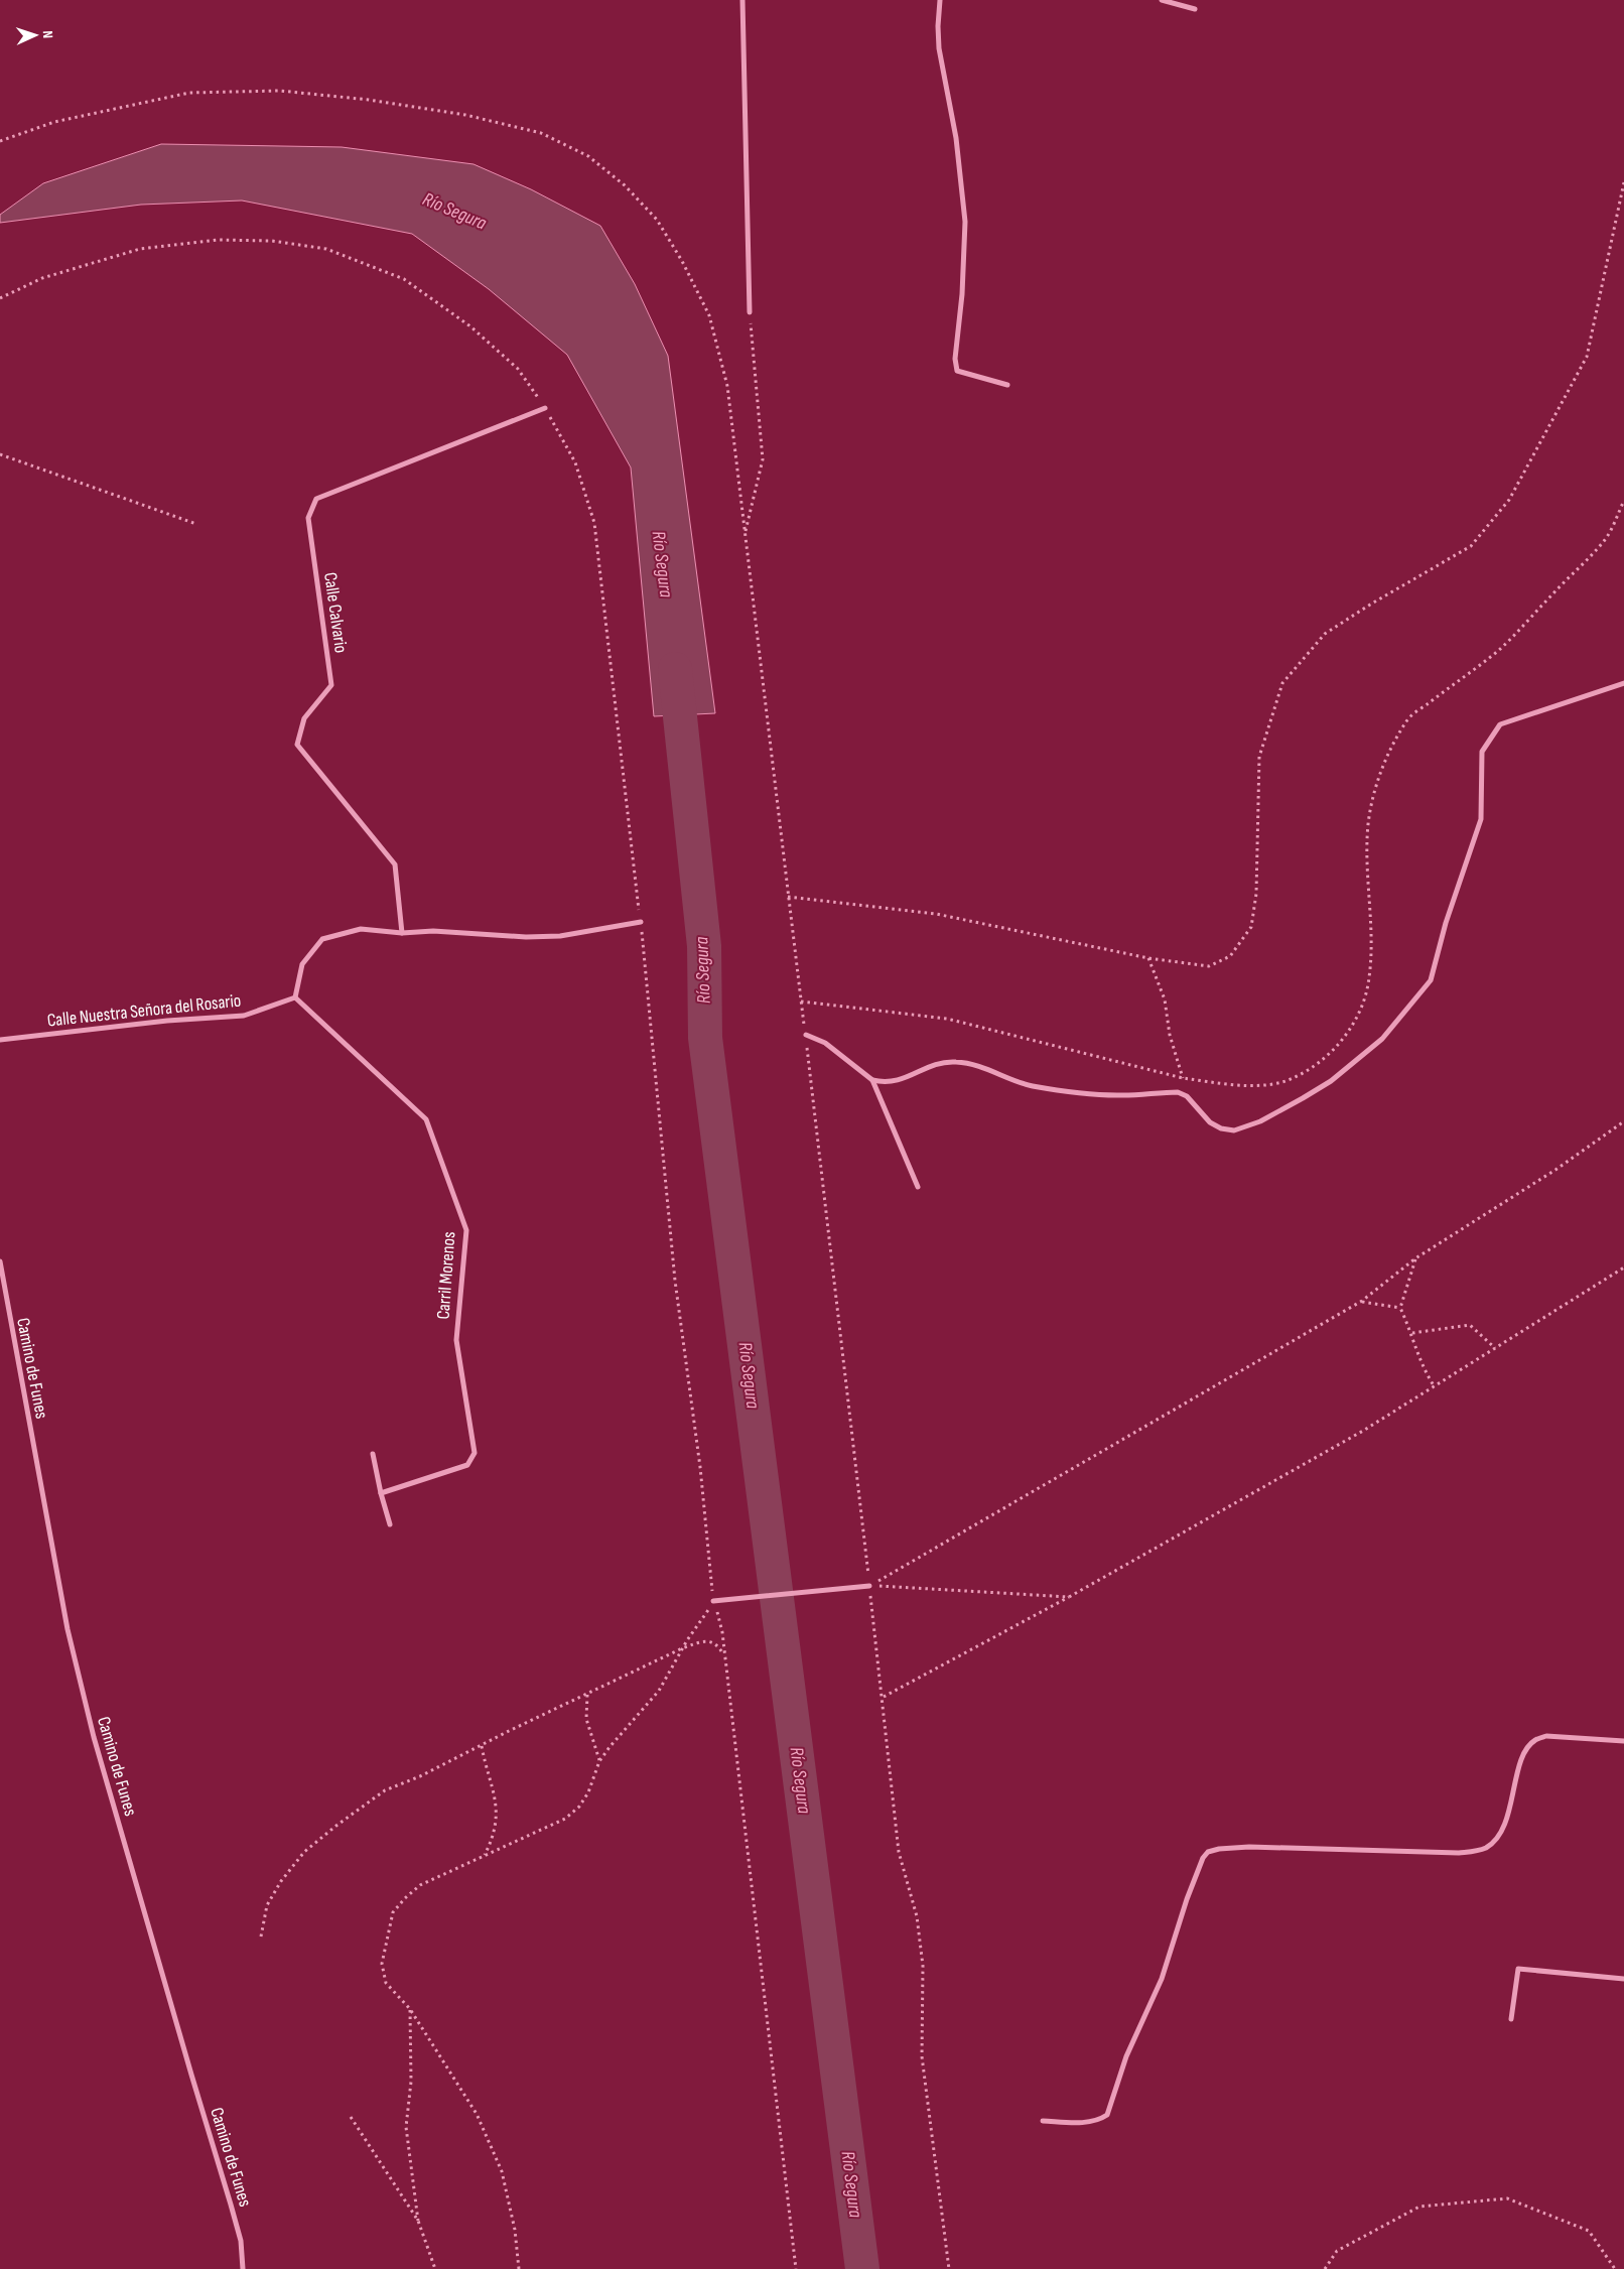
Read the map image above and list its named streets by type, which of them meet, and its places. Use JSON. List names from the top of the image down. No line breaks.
{"streets":{"street":["Calle Calvario","Calle Nuestra Señora del Rosario","Carril Morenos","Camino de Funes"]},"crossings":[["Calle Nuestra Señora del Rosario","Carril Morenos"]],"water":["Río Segura"],"north":"right"}
